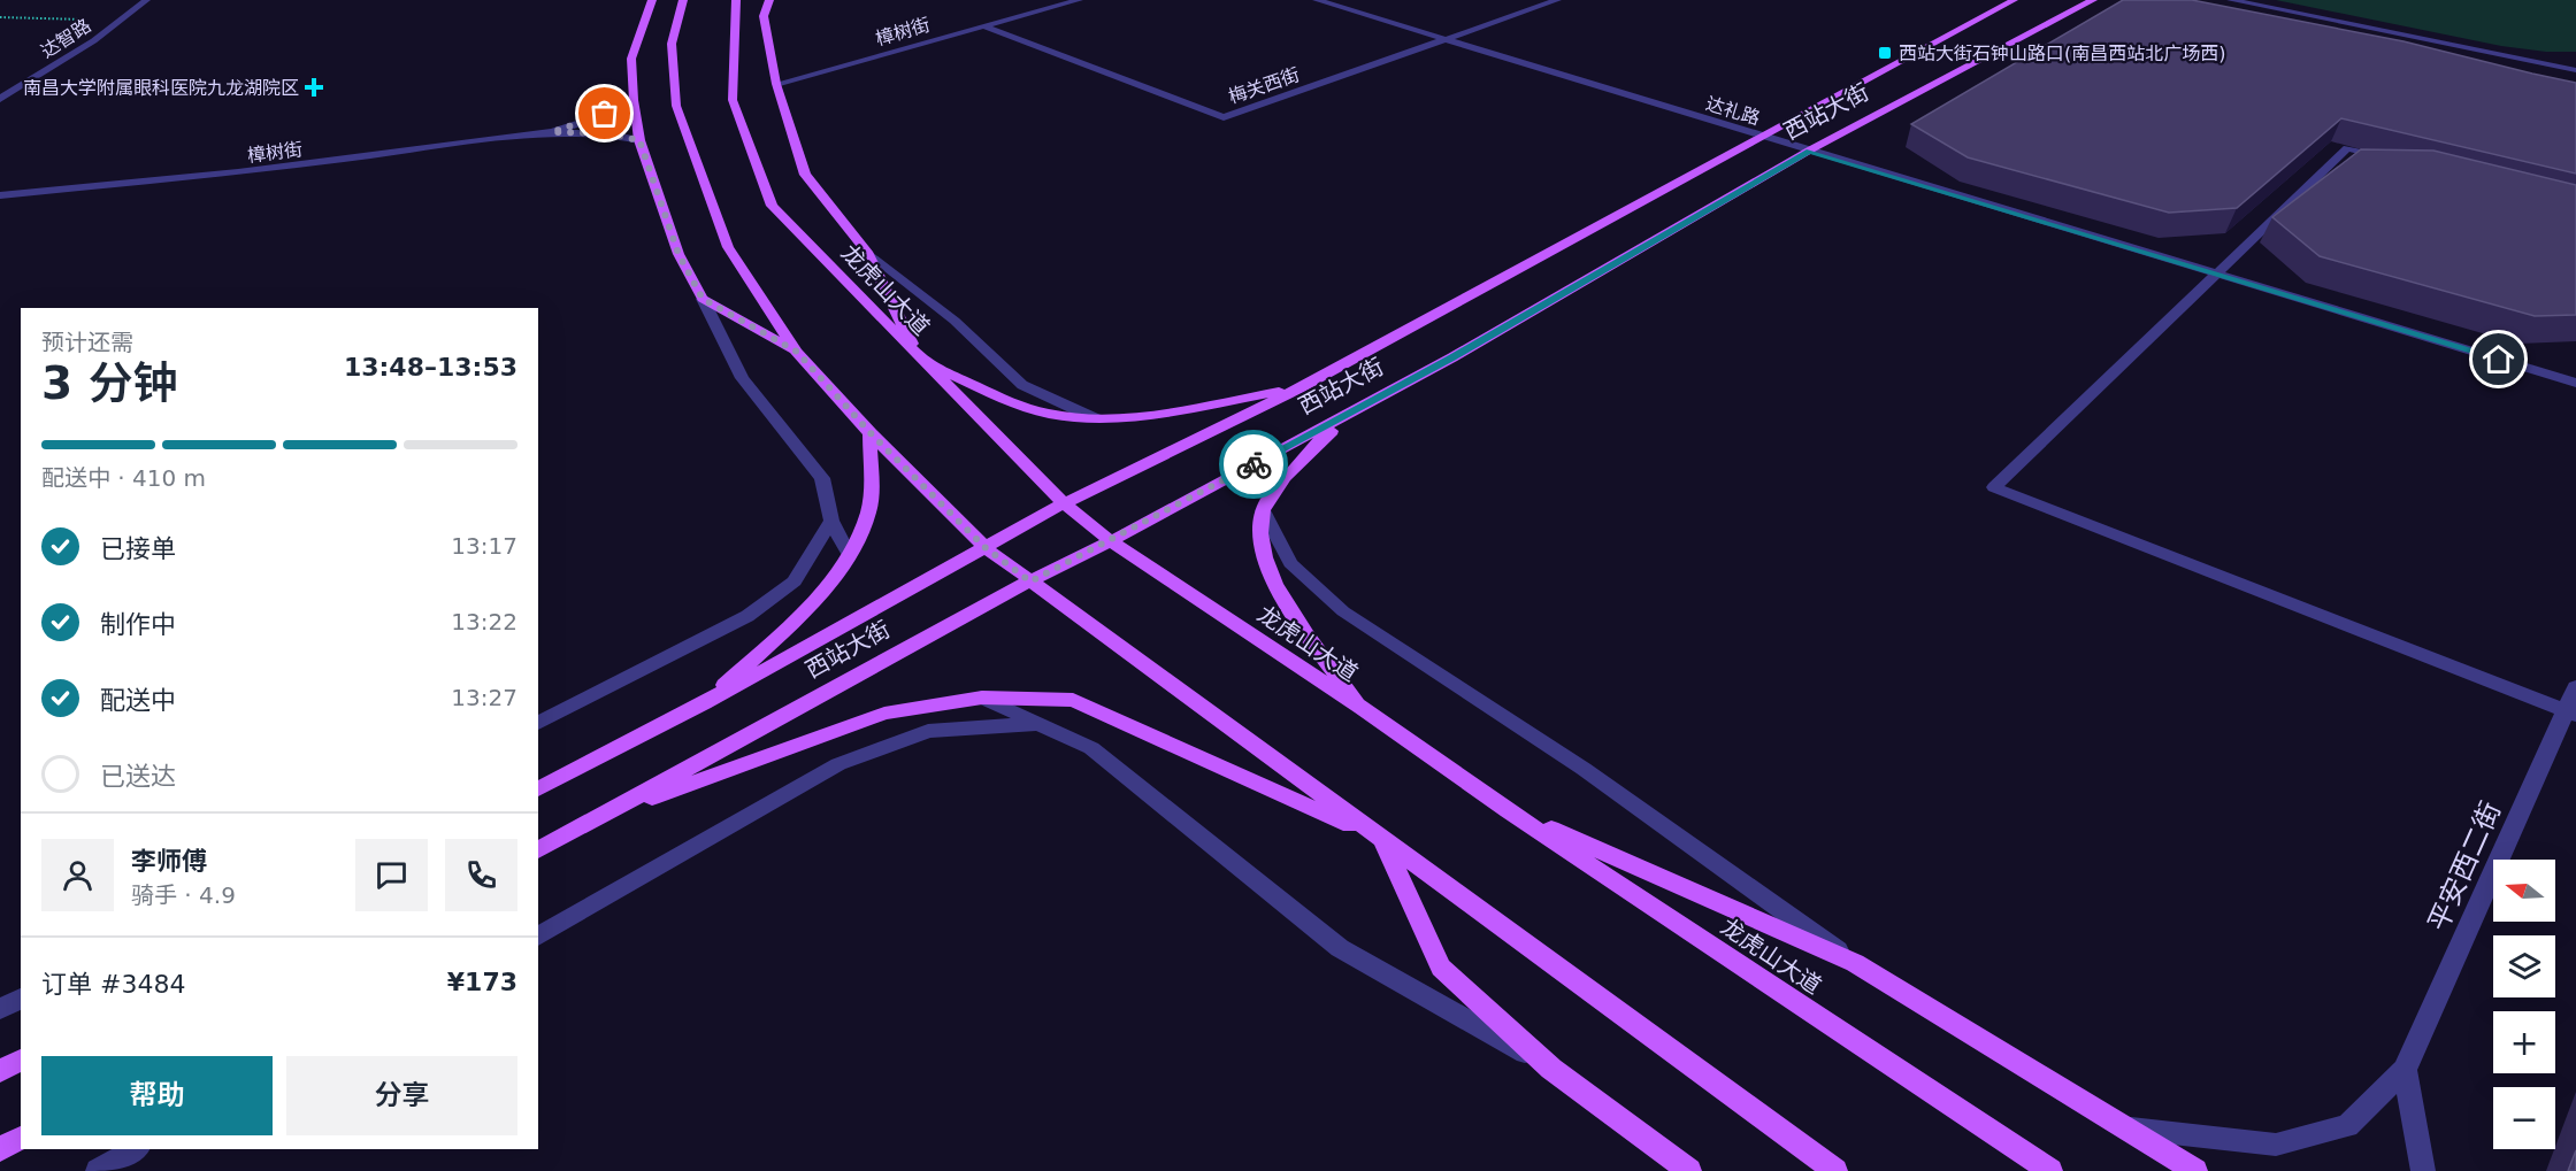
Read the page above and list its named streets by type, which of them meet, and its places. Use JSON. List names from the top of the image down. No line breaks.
{"streets":{"main road":["西站大街","龙虎山大道"],"street":["樟树街","达智路","梅关西街","达礼路","平安西二街"]},"crossings":[["樟树街","梅关西街"],["梅关西街","达礼路"],["达礼路","西站大街"],["西站大街","龙虎山大道"]],"places":{"transit":["西站大街石钟山路口(南昌西站北广场西)"],"health":["南昌大学附属眼科医院九龙湖院区"]},"north":"left","page":{"heading":["3 分钟","预计还需","13:48–13:53"],"panel":["李师傅","骑手 · 4.9","订单 #3484","¥173"],"bar":"配送中 · 410 m","list":[["已接单","13:17"],["制作中","13:22"],["配送中","13:27"],"已送达"],"map_buttons":["+","−"],"buttons":["帮助","分享"]}}
